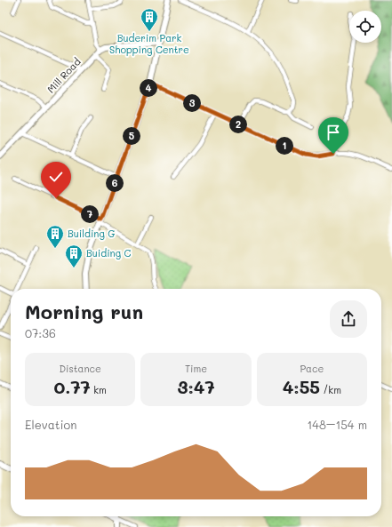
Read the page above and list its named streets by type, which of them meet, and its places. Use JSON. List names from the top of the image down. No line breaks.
{"streets":{"main road":["Mill Road"]},"places":{"building":["Buderim Park Shopping Centre","Building G","Buiding C"]},"page":{"pins":["4","3","2","5","1","6","7"],"heading":["Morning run","07:36"],"stats":[["Distance","0.77 km"],["Time","3:47"],["Pace","4:55 /km"]],"chart":["Elevation","148–154 m"]}}
